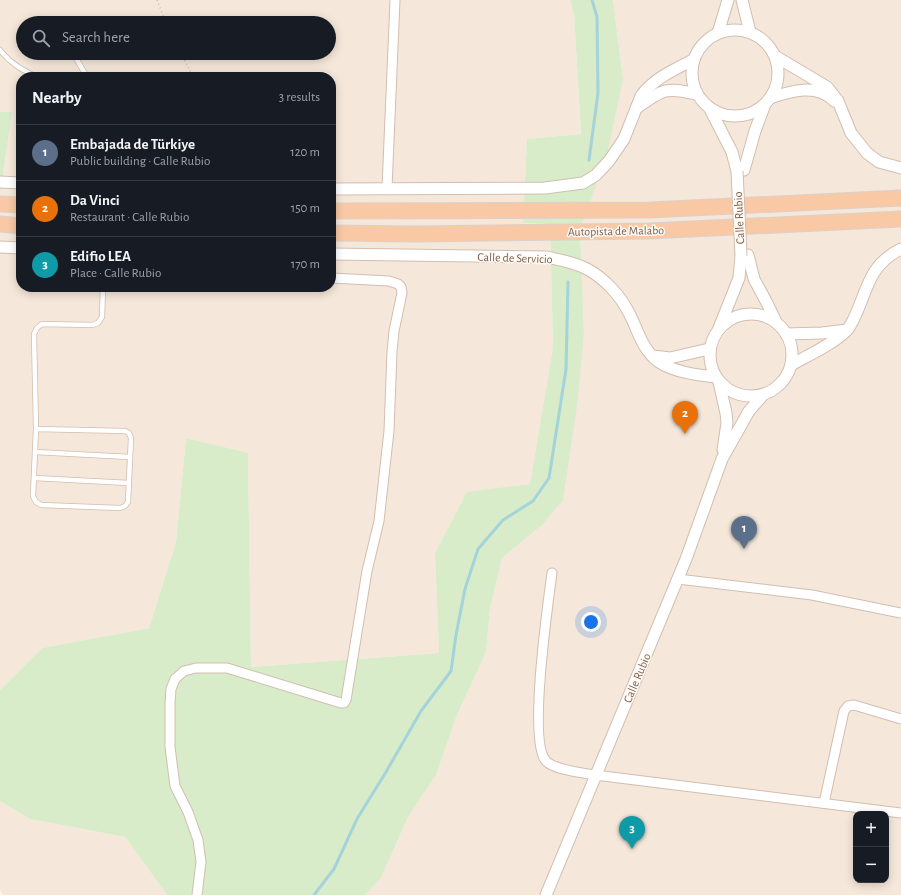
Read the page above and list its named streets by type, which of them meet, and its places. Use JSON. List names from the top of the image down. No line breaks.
{"streets":{"highway":["Autopista de Malabo"],"street":["Calle Rubio","Calle de Servicio"]},"crossings":[["Calle Rubio","Calle de Servicio"]],"page":{"search":"Search here","heading":["Nearby","3 results"],"list":[{"mark":"1","name":"Embajada de Türkiye","note":"Public building · Calle Rubio","value":"120 m"},{"mark":"2","name":"Da Vinci","note":"Restaurant · Calle Rubio","value":"150 m"},{"mark":"3","name":"Edifio LEA","note":"Place · Calle Rubio","value":"170 m"}],"pins":["2","1","3"],"map_buttons":["+","−"]}}
